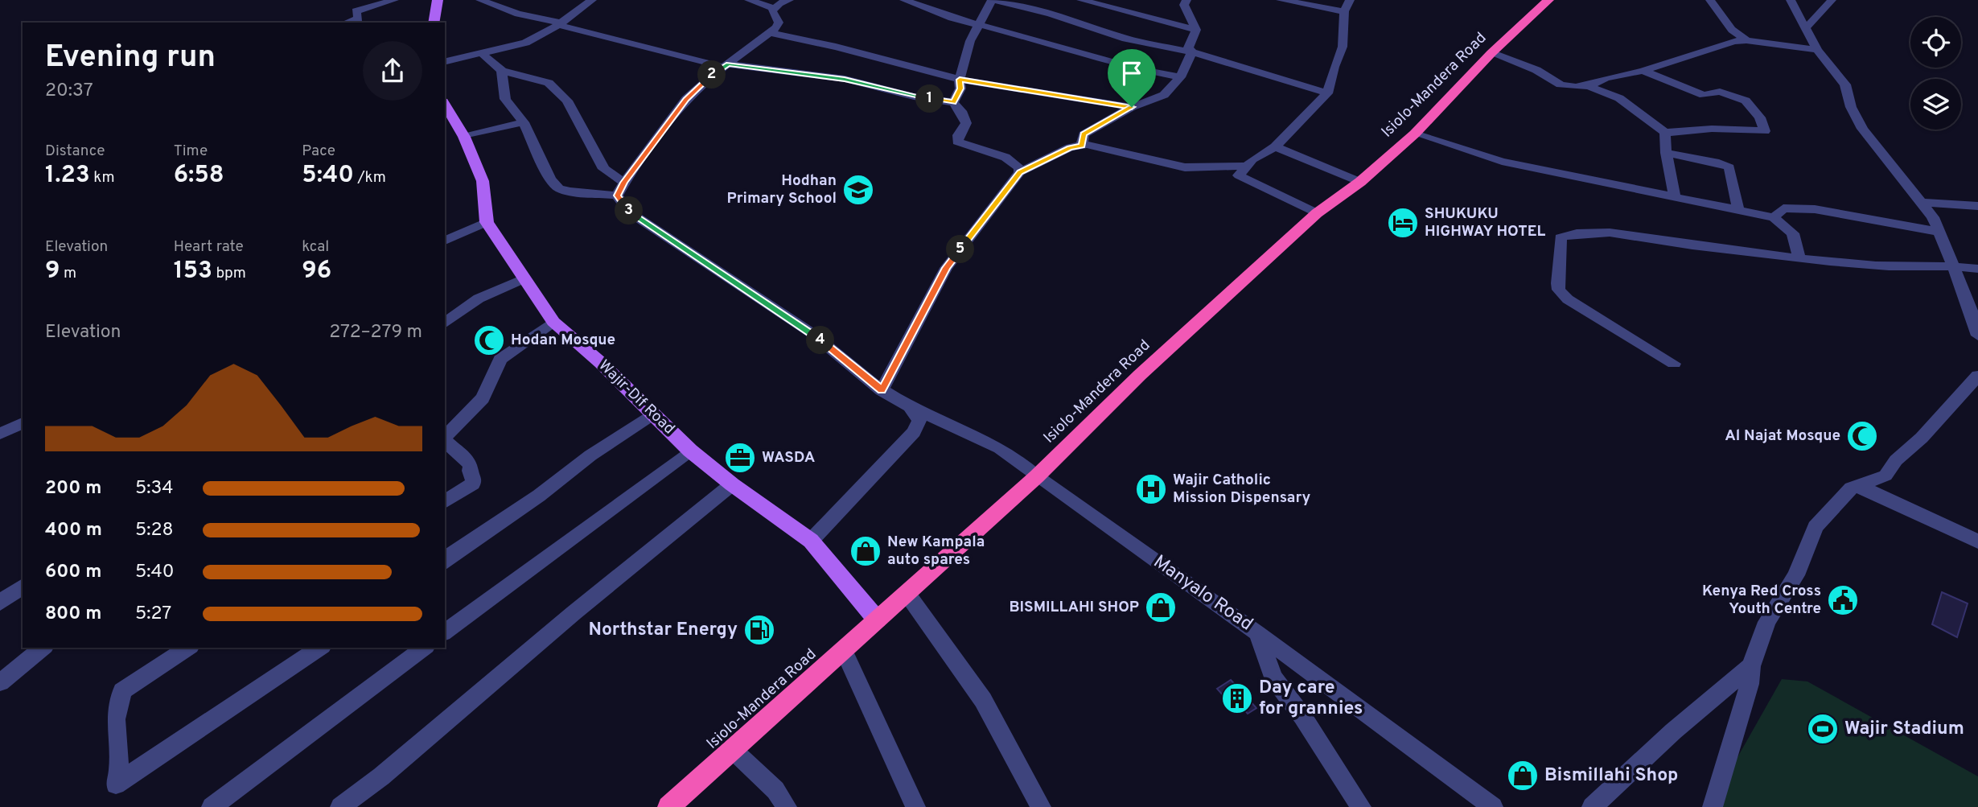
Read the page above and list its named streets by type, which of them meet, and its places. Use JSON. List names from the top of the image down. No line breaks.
{"streets":{"highway":["Isiolo-Mandera Road"],"main road":["Wajir-Dif Road"],"street":["Manyalo Road"]},"crossings":[["Isiolo-Mandera Road","Wajir-Dif Road"],["Isiolo-Mandera Road","Manyalo Road"]],"places":{"school or university":["Hodhan Primary School"],"hotel":["SHUKUKU HIGHWAY HOTEL"],"mosque":["Hodan Mosque","Al Najat Mosque"],"office":["WASDA"],"hospital":["Wajir Catholic Mission Dispensary"],"shop":["New Kampala auto spares","BISMILLAHI SHOP","Bismillahi Shop"],"public building":["Kenya Red Cross Youth Centre"],"fuel station":["Northstar Energy"],"building":["Day care for grannies"],"sports":["Wajir Stadium"]},"page":{"heading":["Evening run","20:37"],"pins":["2","1","3","5","4"],"stats":[["Distance","1.23 km"],["Time","6:58"],["Pace","5:40 /km"],["Elevation","9 m"],["Heart rate","153 bpm"],["kcal","96"]],"chart":["Elevation","272–279 m"],"list":[{"name":"200 m","note":"5:34"},{"name":"400 m","note":"5:28"},{"name":"600 m","note":"5:40"},{"name":"800 m","note":"5:27"}]}}
